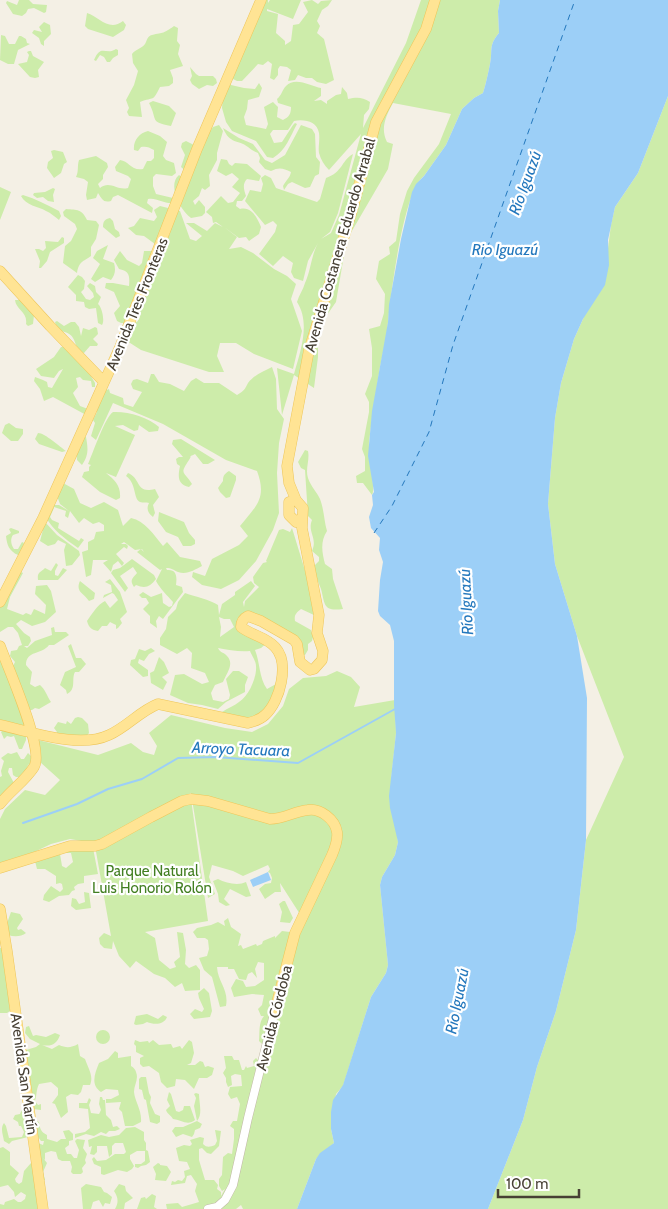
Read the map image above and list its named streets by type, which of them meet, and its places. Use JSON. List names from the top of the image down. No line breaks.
{"streets":{"main road":["Avenida Costanera Eduardo Arrabal","Avenida Tres Fronteras","Avenida Córdoba","Avenida San Martín"]},"water":["Río Iguazú","Rio Iguazú","Arroyo Tacuara"],"parks":["Parque Natural Luis Honorio Rolón"],"scale_bar":"100 m"}
